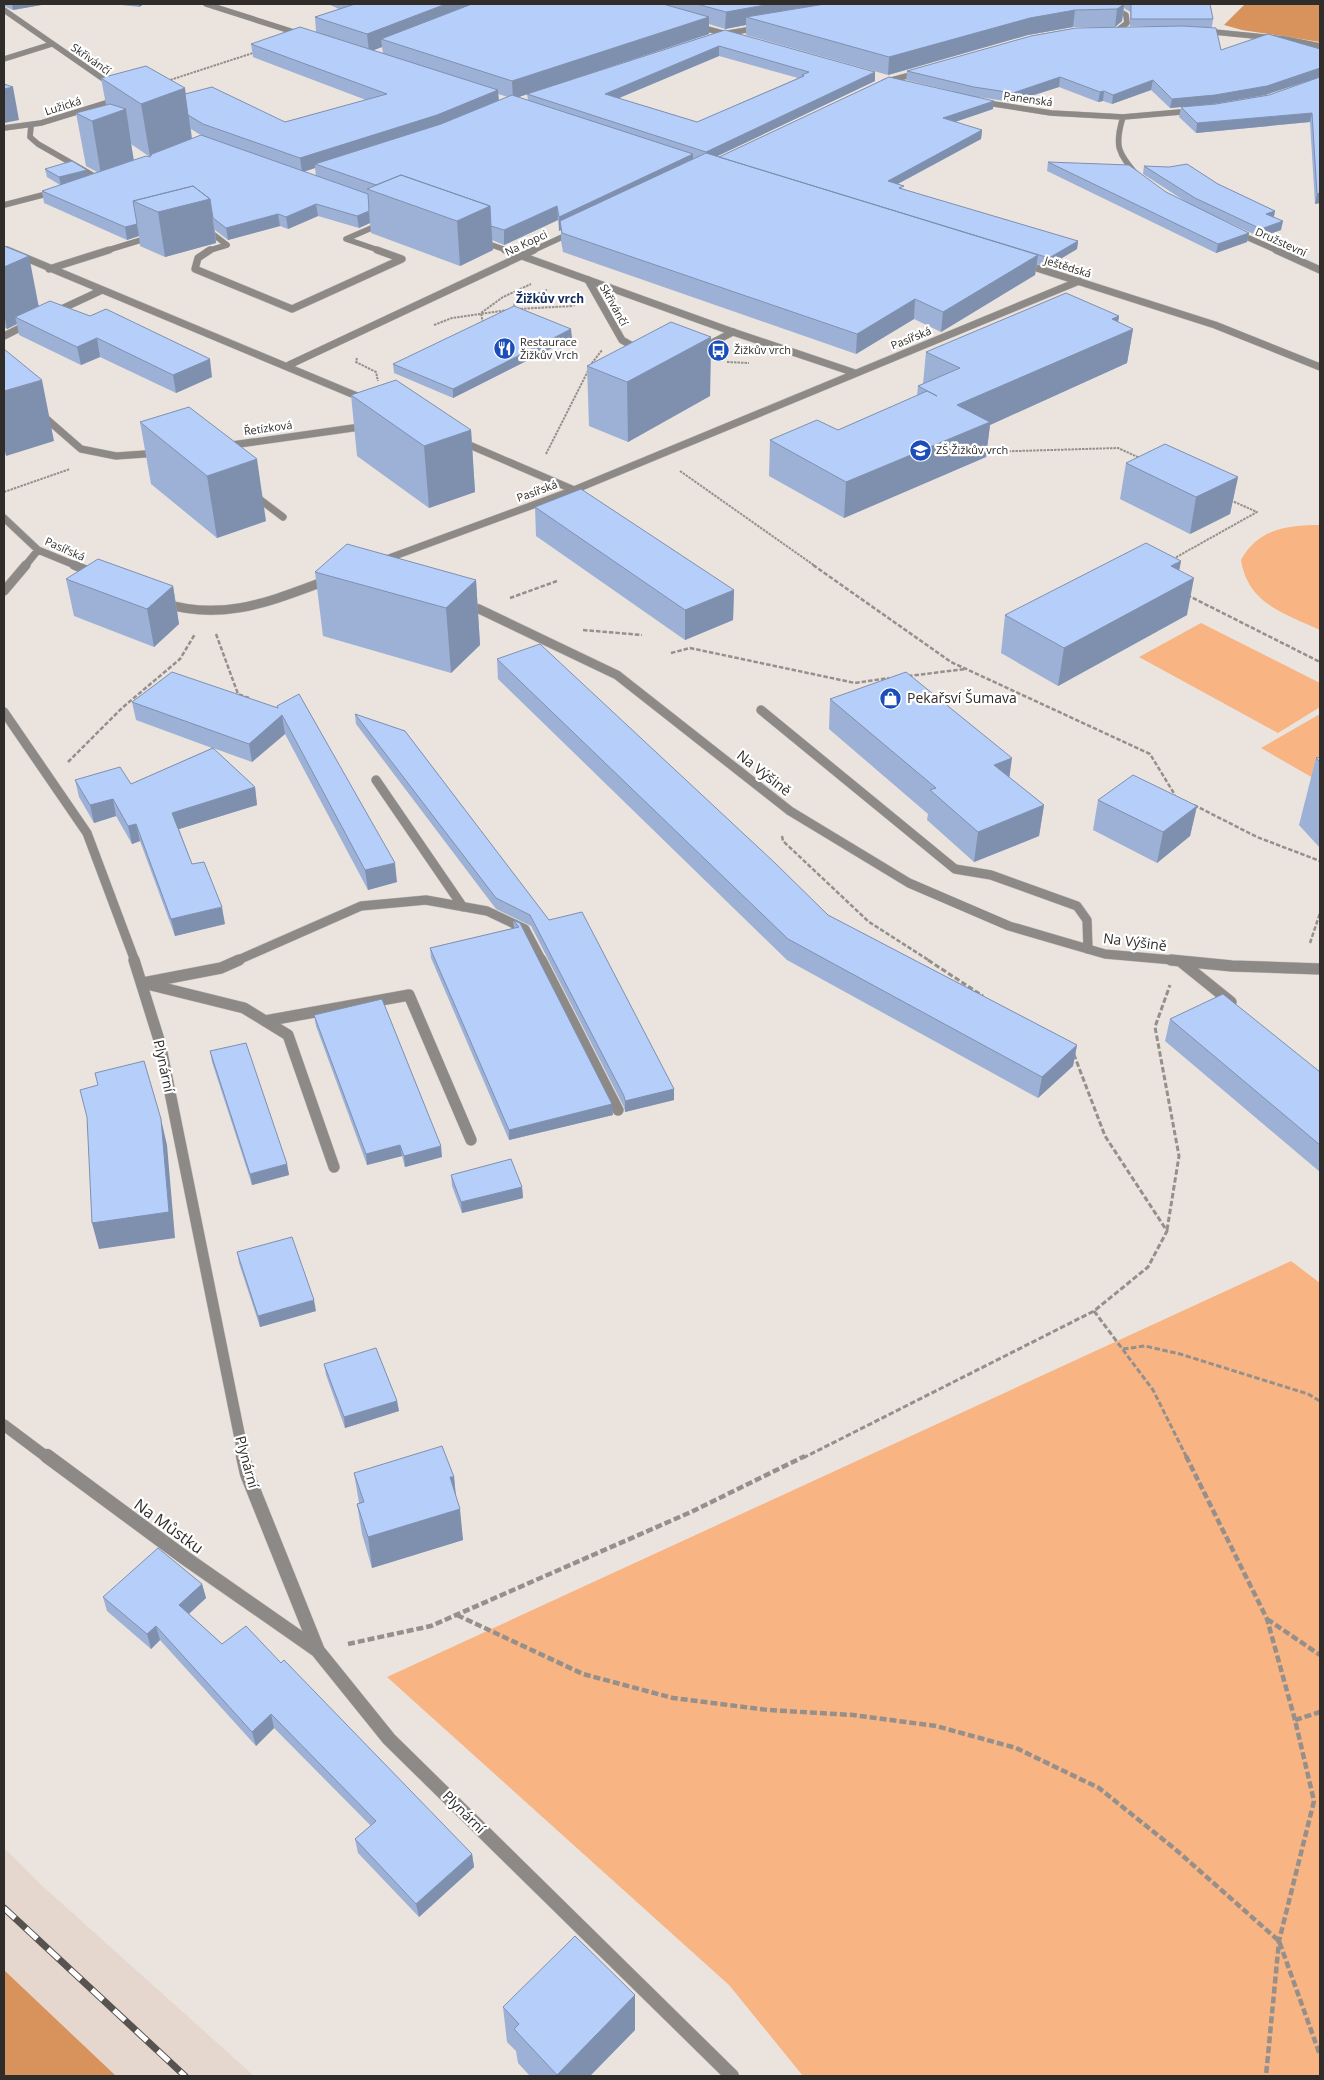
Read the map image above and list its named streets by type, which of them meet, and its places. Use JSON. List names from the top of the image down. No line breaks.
{"streets":{"street":["Skřivánčí","Panenská","Lužická","Družstevní","Na Kopci","Ještědská","Pasířská","Řetízková","Na Výšině","Plynární","Na Můstku"]},"crossings":[["Skřivánčí","Lužická"],["Skřivánčí","Na Kopci"],["Skřivánčí","Pasířská"],["Ještědská","Pasířská"],["Plynární","Na Můstku"]],"districts":["Žižkův vrch"],"places":{"restaurant":["Restaurace Žižkův Vrch"],"bus stop":["Žižkův vrch"],"school or university":["ZŠ Žižkův vrch"],"shop":["Pekařsví Šumava"]}}
